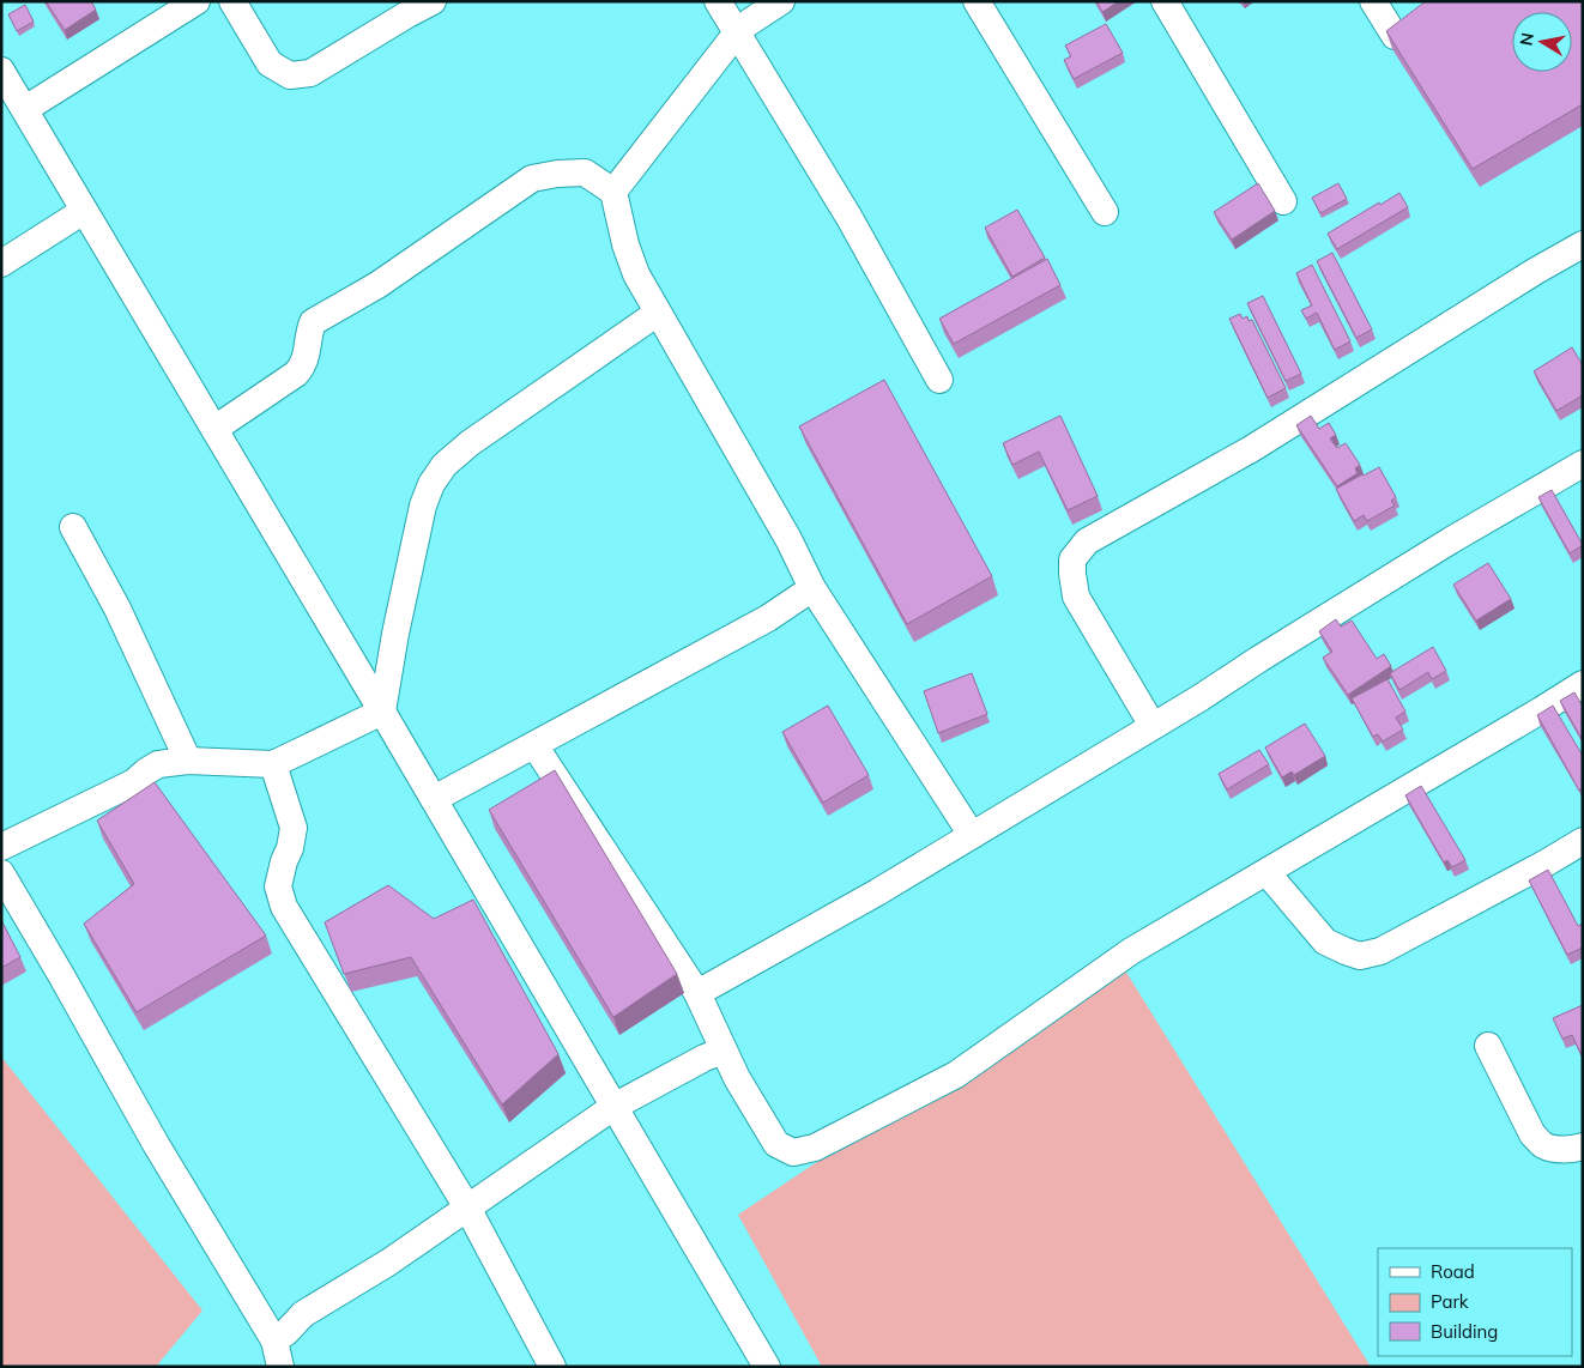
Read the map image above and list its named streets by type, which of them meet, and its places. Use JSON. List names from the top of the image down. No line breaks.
{"legend":["Road","Park","Building"],"north":"left"}
